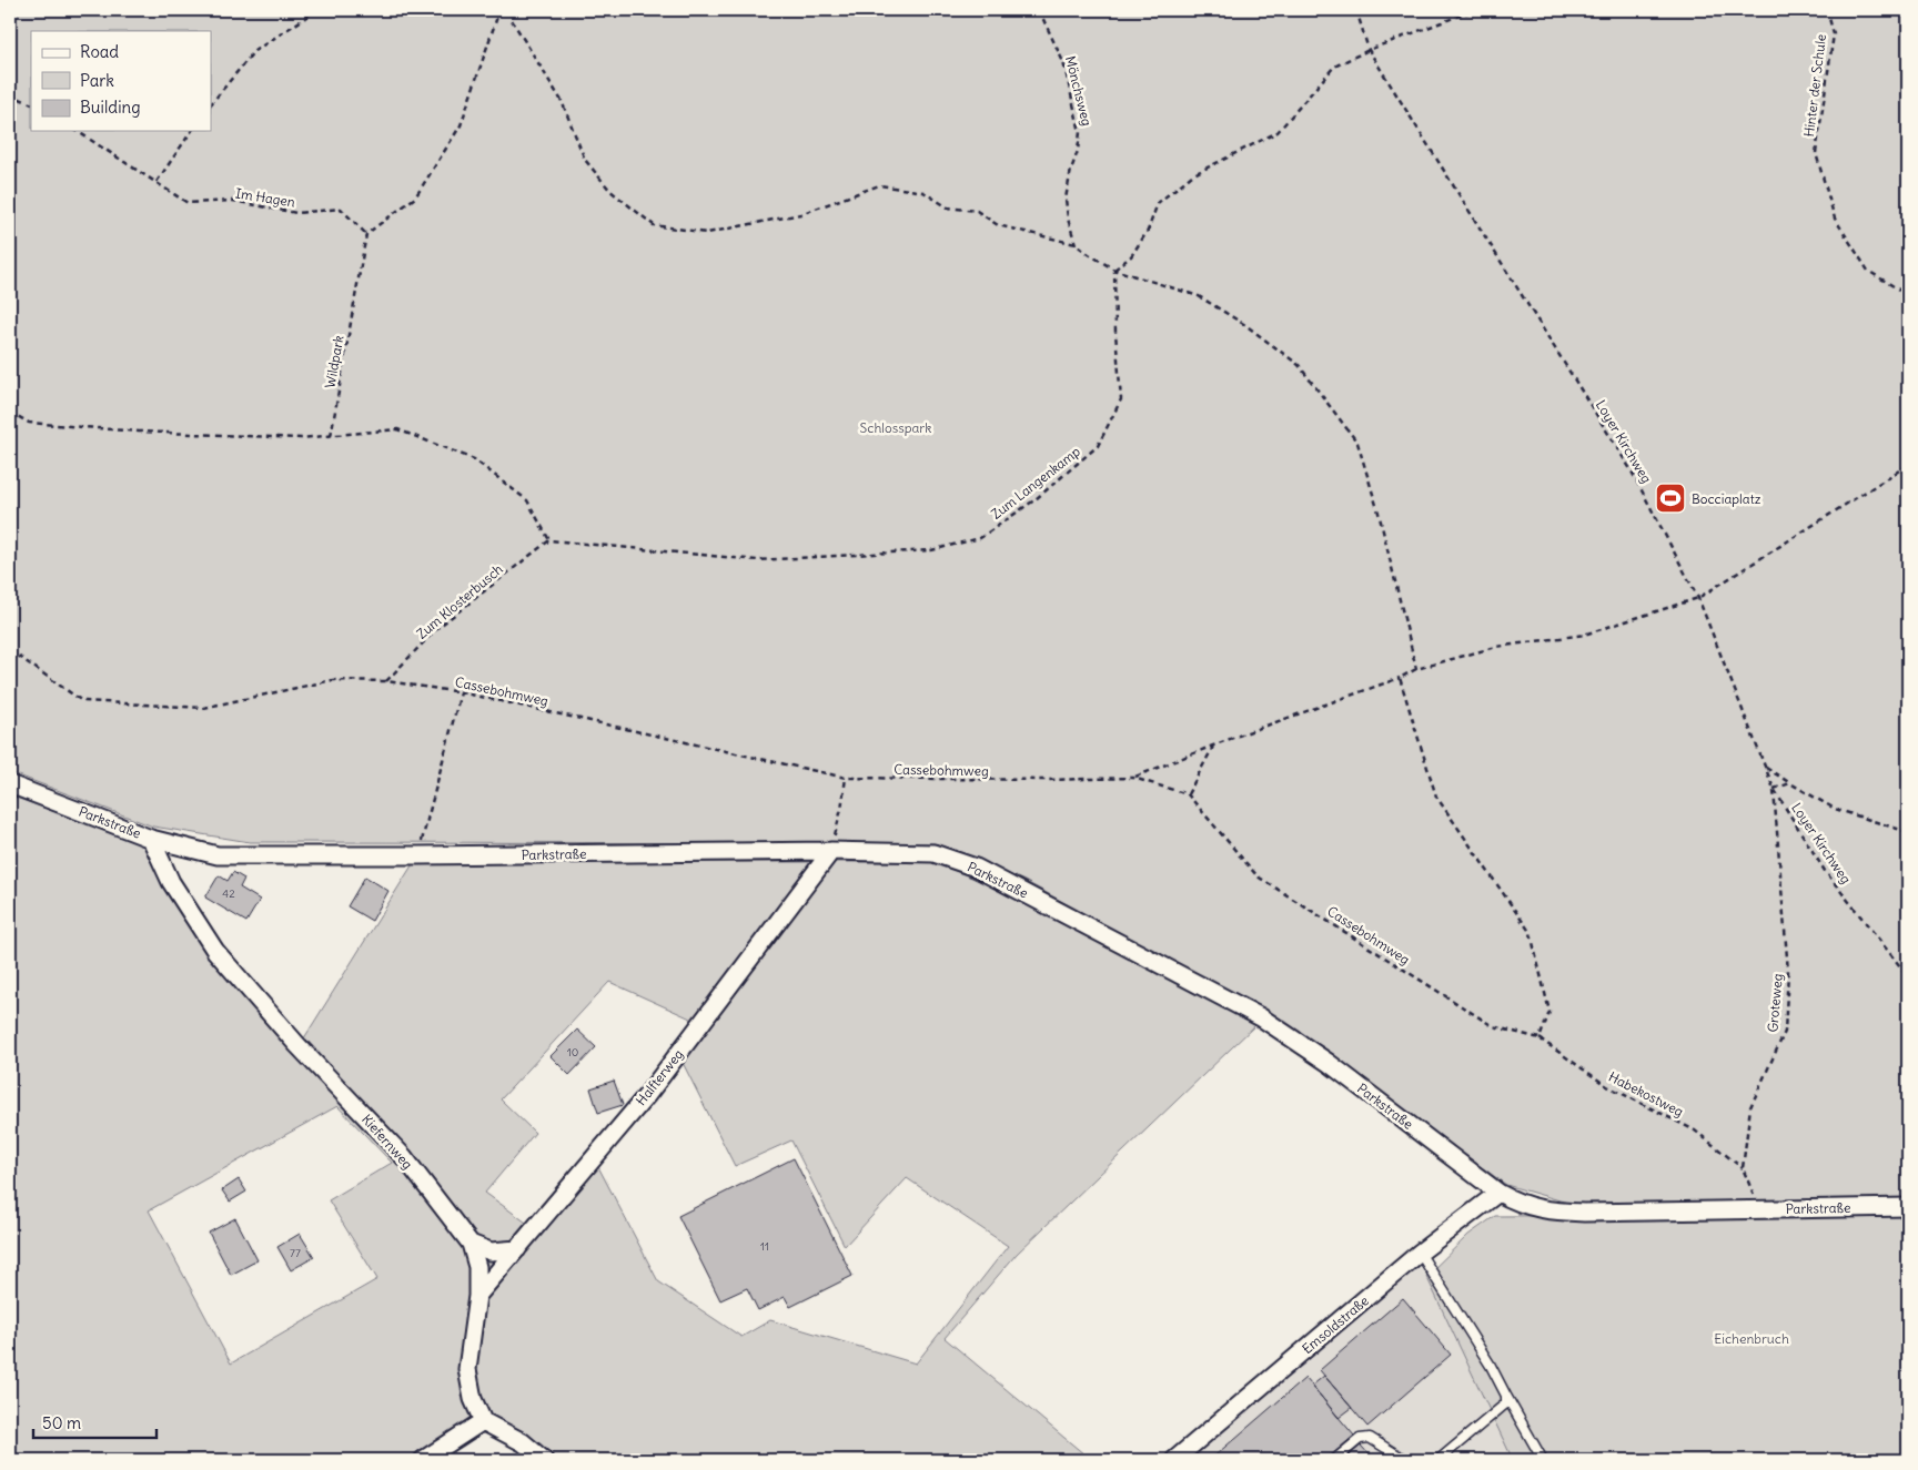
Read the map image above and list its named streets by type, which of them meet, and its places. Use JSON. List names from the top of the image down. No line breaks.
{"streets":{"street":["Parkstraße","Halfterweg","Kiefernweg","Emsoldstraße"],"path":["Hinter der Schule","Mönchsweg","Im Hagen","Wildpark","Loyer Kirchweg","Zum Langenkamp","Zum Klosterbusch","Cassebohmweg","Groteweg","Habekostweg"]},"crossings":[["Im Hagen","Wildpark"],["Loyer Kirchweg","Groteweg"],["Zum Langenkamp","Zum Klosterbusch"],["Zum Klosterbusch","Cassebohmweg"],["Cassebohmweg","Habekostweg"],["Parkstraße","Halfterweg"],["Parkstraße","Kiefernweg"],["Parkstraße","Emsoldstraße"],["Groteweg","Habekostweg"],["Halfterweg","Kiefernweg"]],"parks":["Schlosspark","Eichenbruch"],"places":{"sports":["Bocciaplatz"]},"house_numbers":["42","10","11","77"],"legend":["Road","Park","Building"],"scale_bar":"50 m"}
